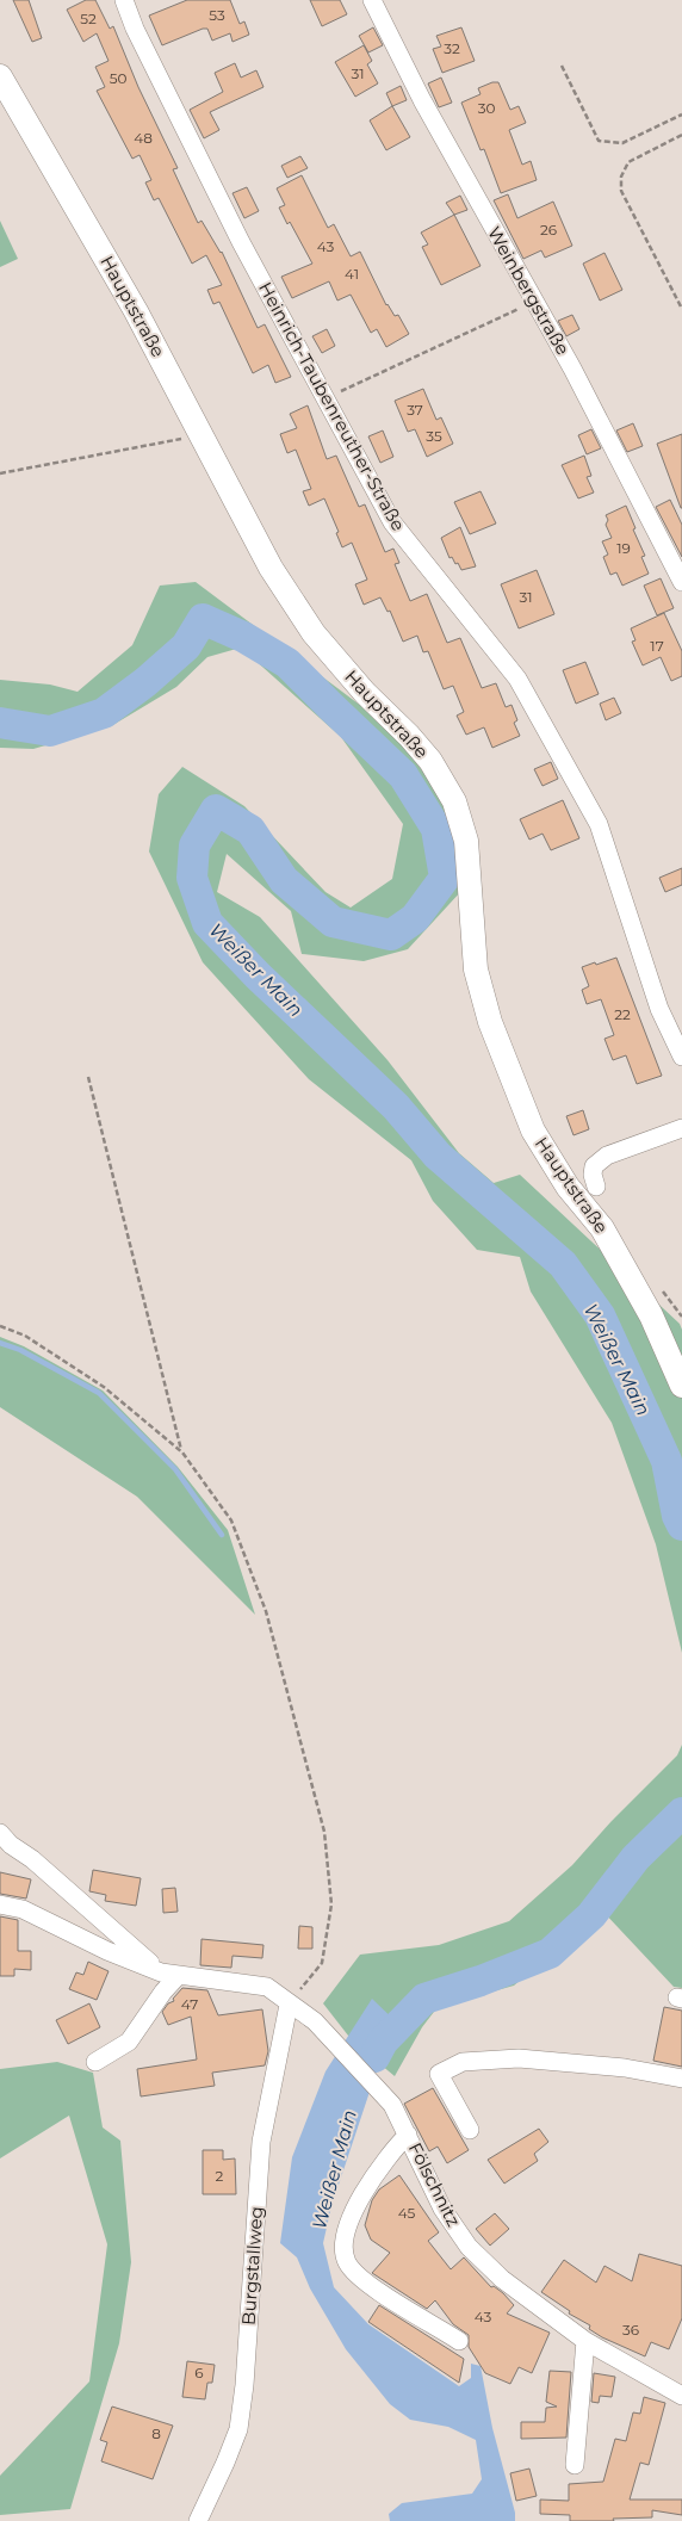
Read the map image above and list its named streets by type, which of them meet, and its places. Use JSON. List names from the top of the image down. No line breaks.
{"streets":{"main road":["Hauptstraße"],"street":["Weinbergstraße","Heinrich-Taubenreuther-Straße","Fölschnitz","Burgstallweg"]},"crossings":[["Fölschnitz","Burgstallweg"]],"water":["Weißer Main"],"house_numbers":["53","52","32","31","50","30","48","26","43","41","37","35","19","31","17","22","47","2","45","43","36","6","8"]}
